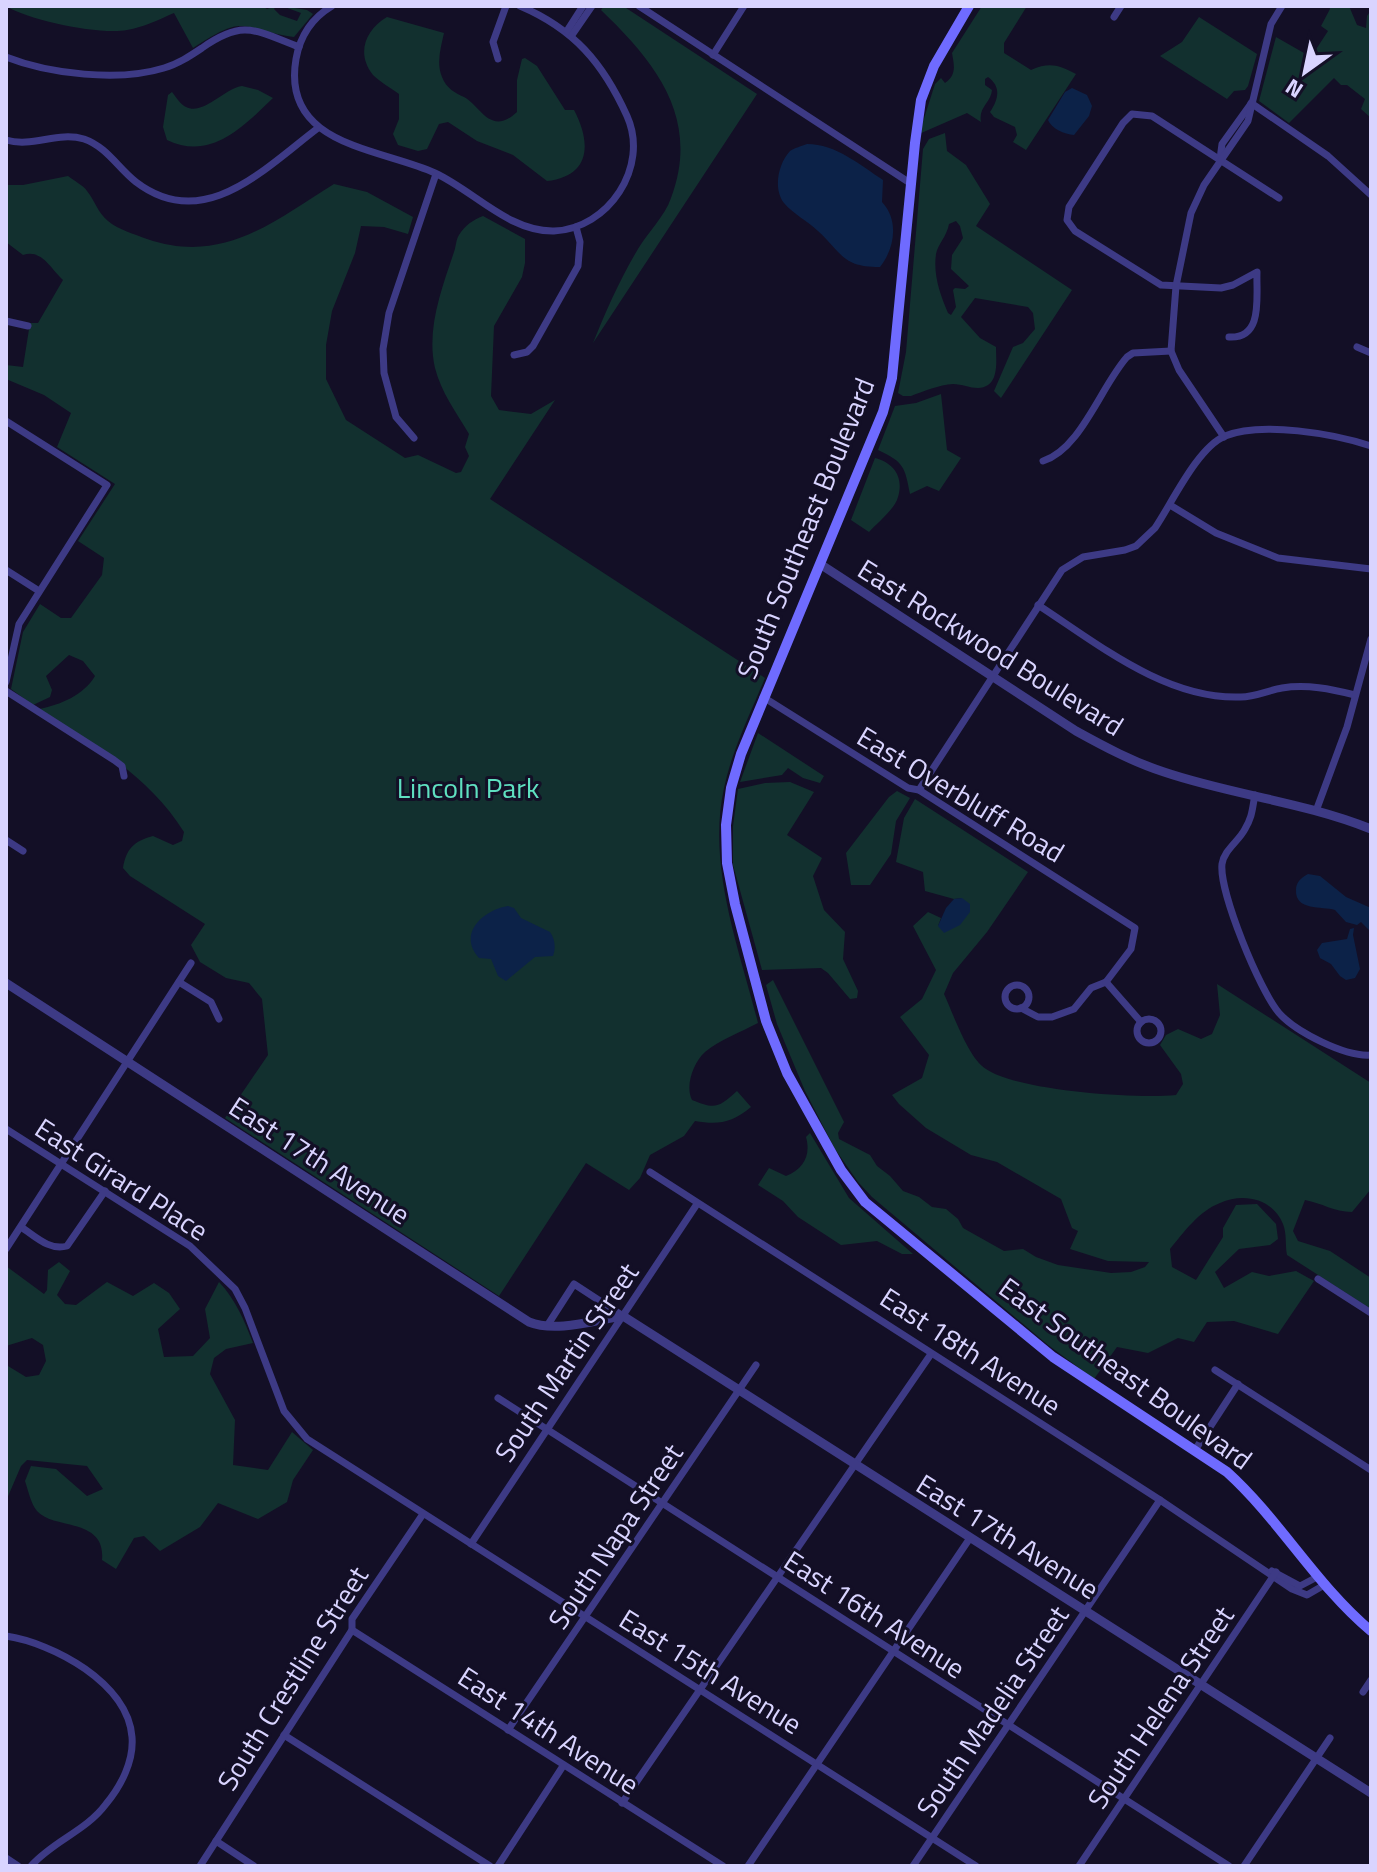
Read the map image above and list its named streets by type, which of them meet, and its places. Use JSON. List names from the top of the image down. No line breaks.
{"streets":{"main road":["South Southeast Boulevard","East Southeast Boulevard"],"street":["East Rockwood Boulevard","East Overbluff Road","East 17th Avenue","East Girard Place","East 18th Avenue","South Martin Street","South Napa Street","East 16th Avenue","East 15th Avenue","South Crestline Street","South Helena Street","South Madelia Street","East 14th Avenue"]},"crossings":[["South Southeast Boulevard","East Rockwood Boulevard"],["South Southeast Boulevard","East Overbluff Road"],["South Southeast Boulevard","East Southeast Boulevard"],["East 17th Avenue","South Martin Street"],["East 17th Avenue","South Napa Street"],["East 17th Avenue","South Helena Street"],["East 17th Avenue","South Madelia Street"],["East Girard Place","East 15th Avenue"],["East Girard Place","South Crestline Street"],["East 18th Avenue","South Martin Street"],["East 18th Avenue","East Southeast Boulevard"],["East 18th Avenue","South Helena Street"],["East 18th Avenue","South Madelia Street"],["South Martin Street","East 16th Avenue"],["South Martin Street","East 15th Avenue"],["South Napa Street","East 16th Avenue"],["South Napa Street","East 15th Avenue"],["South Napa Street","East 14th Avenue"],["East 16th Avenue","South Helena Street"],["East 16th Avenue","South Madelia Street"],["East 15th Avenue","South Crestline Street"],["East 15th Avenue","South Madelia Street"],["South Crestline Street","East 14th Avenue"]],"parks":["Lincoln Park"],"north":"bottom left"}
